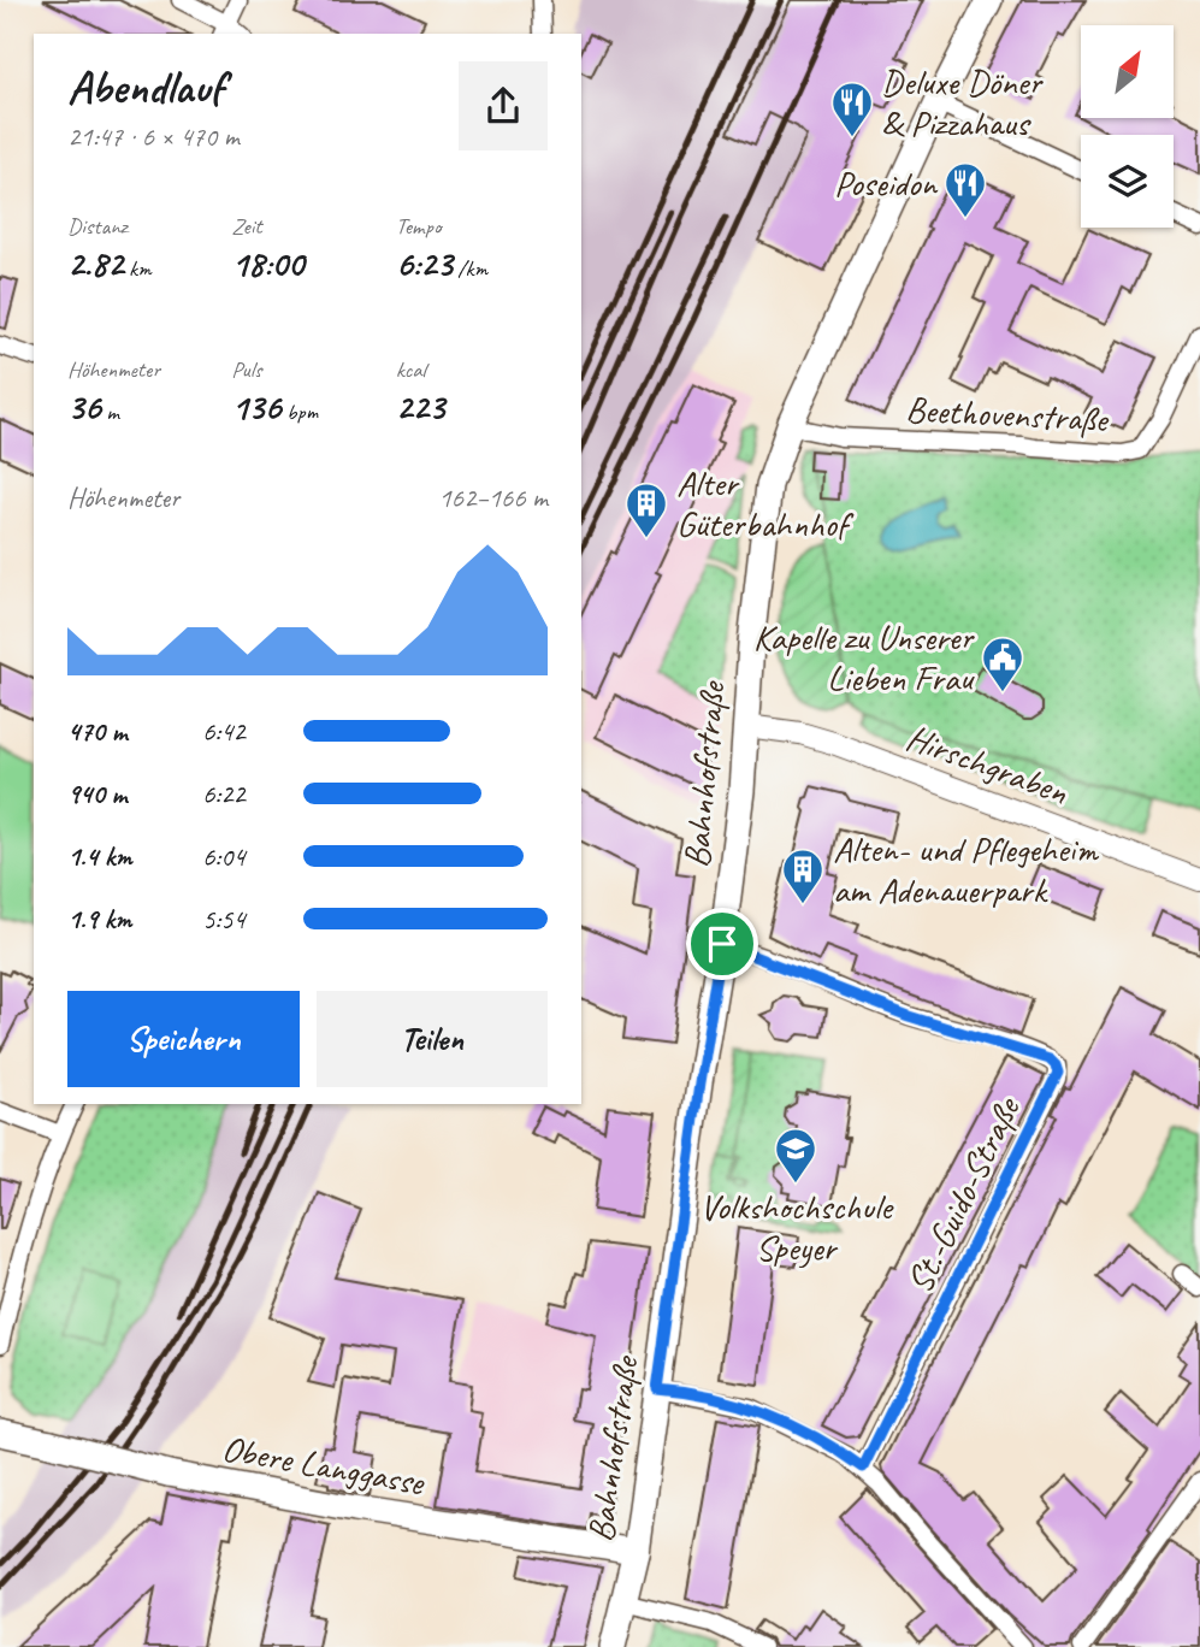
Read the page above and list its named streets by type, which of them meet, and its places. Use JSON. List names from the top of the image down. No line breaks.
{"streets":{"main road":["Bahnhofstraße","Obere Langgasse"],"street":["Beethovenstraße","Hirschgraben","St.-Guido-Straße"]},"crossings":[["Beethovenstraße","Bahnhofstraße"],["Hirschgraben","Bahnhofstraße"],["Bahnhofstraße","St.-Guido-Straße"],["Bahnhofstraße","Obere Langgasse"]],"places":{"restaurant":["Deluxe Döner & Pizzahaus","Poseidon"],"building":["Alter Güterbahnhof","Alten- und Pflegeheim am Adenauerpark"],"public building":["Kapelle zu Unserer Lieben Frau"],"school or university":["Volkshochschule Speyer"]},"north":"top right","page":{"heading":["Abendlauf","21:47 · 6 × 470 m"],"stats":[["Distanz","2.82 km"],["Zeit","18:00"],["Tempo","6:23 /km"],["Höhenmeter","36 m"],["Puls","136 bpm"],["kcal","223"]],"chart":["Höhenmeter","162–166 m"],"list":[{"name":"470 m","note":"6:42"},{"name":"940 m","note":"6:22"},{"name":"1.4 km","note":"6:04"},{"name":"1.9 km","note":"5:54"}],"buttons":["Speichern","Teilen"]}}
